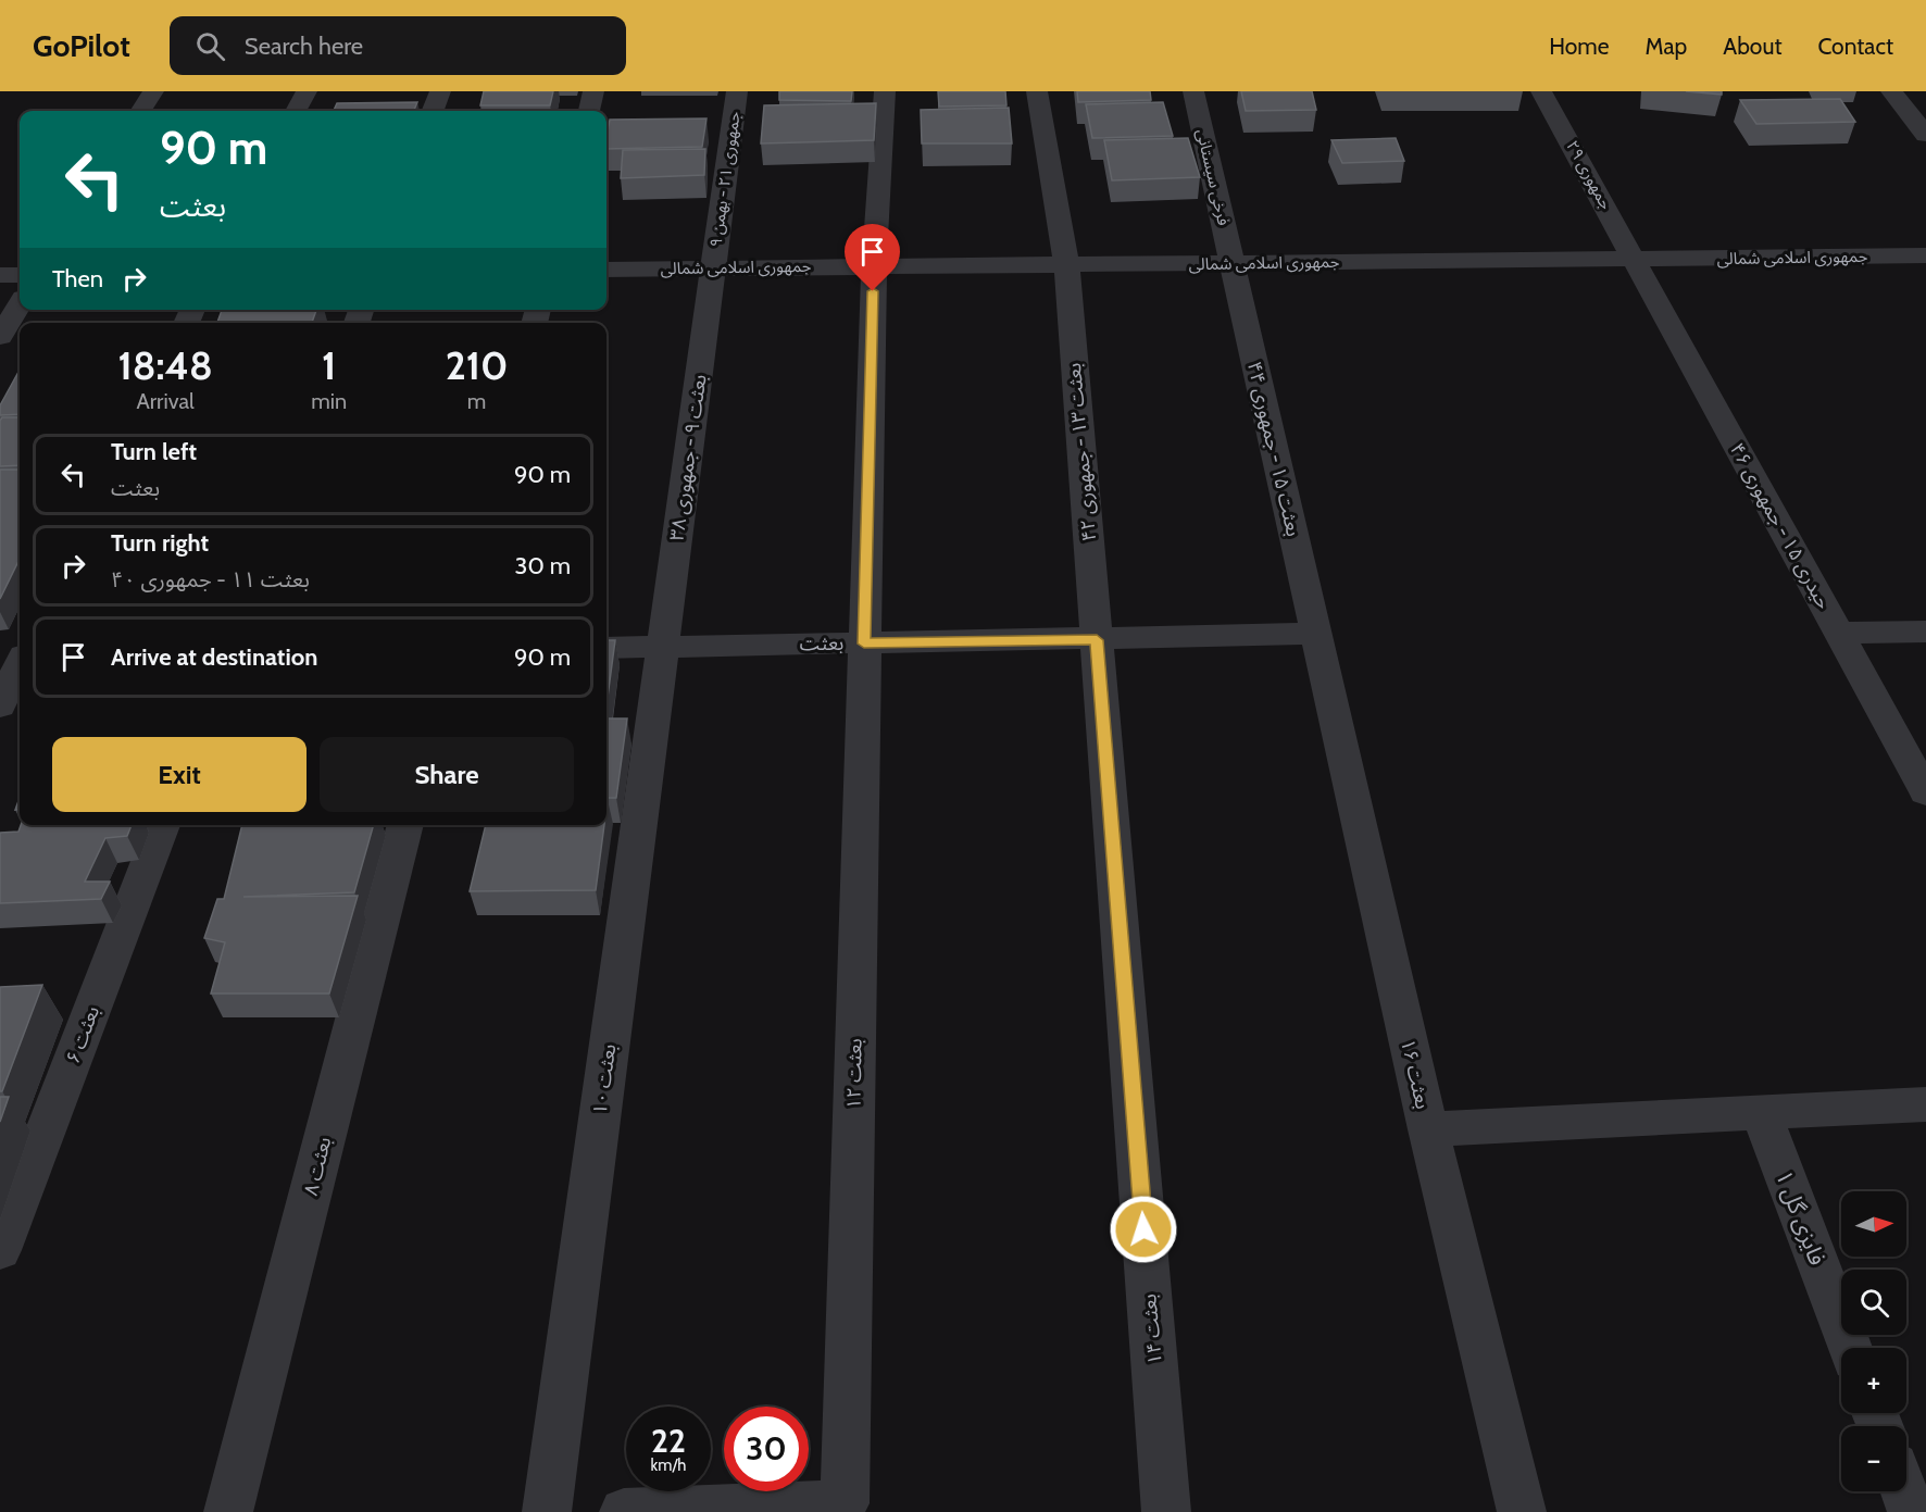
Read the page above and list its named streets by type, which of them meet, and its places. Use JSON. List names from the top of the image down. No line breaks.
{"streets":{"street":["جمهوری ۲۹","فرخی سیستانی","جمهوری ۲۱ - بهمن ۹","جمهوری اسلامی شمالی","بعثت ۱۵ - جمهوری ۴۴","بعثت ۱۳ - جمهوری ۴۲","بعثت ۹ - جمهوری ۳۸","حیدری ۱۵ - جمهوری ۴۶","بعثت","بعثت ۶","بعثت ۱۲","بعثت ۱۶","بعثت ۱۰","بعثت ۸","فایزی گل ۱","بعثت ۱۴"]},"crossings":[["جمهوری ۲۹","جمهوری اسلامی شمالی"],["جمهوری ۲۹","حیدری ۱۵ - جمهوری ۴۶"],["فرخی سیستانی","جمهوری اسلامی شمالی"],["فرخی سیستانی","بعثت ۱۵ - جمهوری ۴۴"],["جمهوری ۲۱ - بهمن ۹","جمهوری اسلامی شمالی"],["جمهوری ۲۱ - بهمن ۹","بعثت ۹ - جمهوری ۳۸"],["جمهوری اسلامی شمالی","بعثت ۱۵ - جمهوری ۴۴"],["جمهوری اسلامی شمالی","بعثت ۱۳ - جمهوری ۴۲"],["جمهوری اسلامی شمالی","بعثت ۹ - جمهوری ۳۸"],["جمهوری اسلامی شمالی","حیدری ۱۵ - جمهوری ۴۶"],["جمهوری اسلامی شمالی","بعثت ۱۲"],["بعثت ۱۵ - جمهوری ۴۴","بعثت"],["بعثت ۱۵ - جمهوری ۴۴","بعثت ۱۶"],["بعثت ۱۳ - جمهوری ۴۲","بعثت"],["بعثت ۱۳ - جمهوری ۴۲","بعثت ۱۴"],["بعثت ۹ - جمهوری ۳۸","بعثت"],["بعثت ۹ - جمهوری ۳۸","بعثت ۱۰"],["بعثت","بعثت ۱۲"],["بعثت","بعثت ۱۶"],["بعثت","بعثت ۱۰"],["بعثت","بعثت ۱۴"]],"north":"right","page":{"header":"GoPilot","search":"Search here","nav":["Home","Map","About","Contact"],"turn":["90 m","بعثت"],"then":"Then","eta":["18:48","Arrival","1","min","210","m"],"list":[{"name":"Turn left","note":"بعثت","value":"90 m"},{"name":"Turn right","note":"بعثت ۱۱ - جمهوری ۴۰","value":"30 m"},{"name":"Arrive at destination","value":"90 m"}],"buttons":["Exit","Share"],"map_buttons":["+","−"],"speed":"22 km/h","limit":"30"}}
